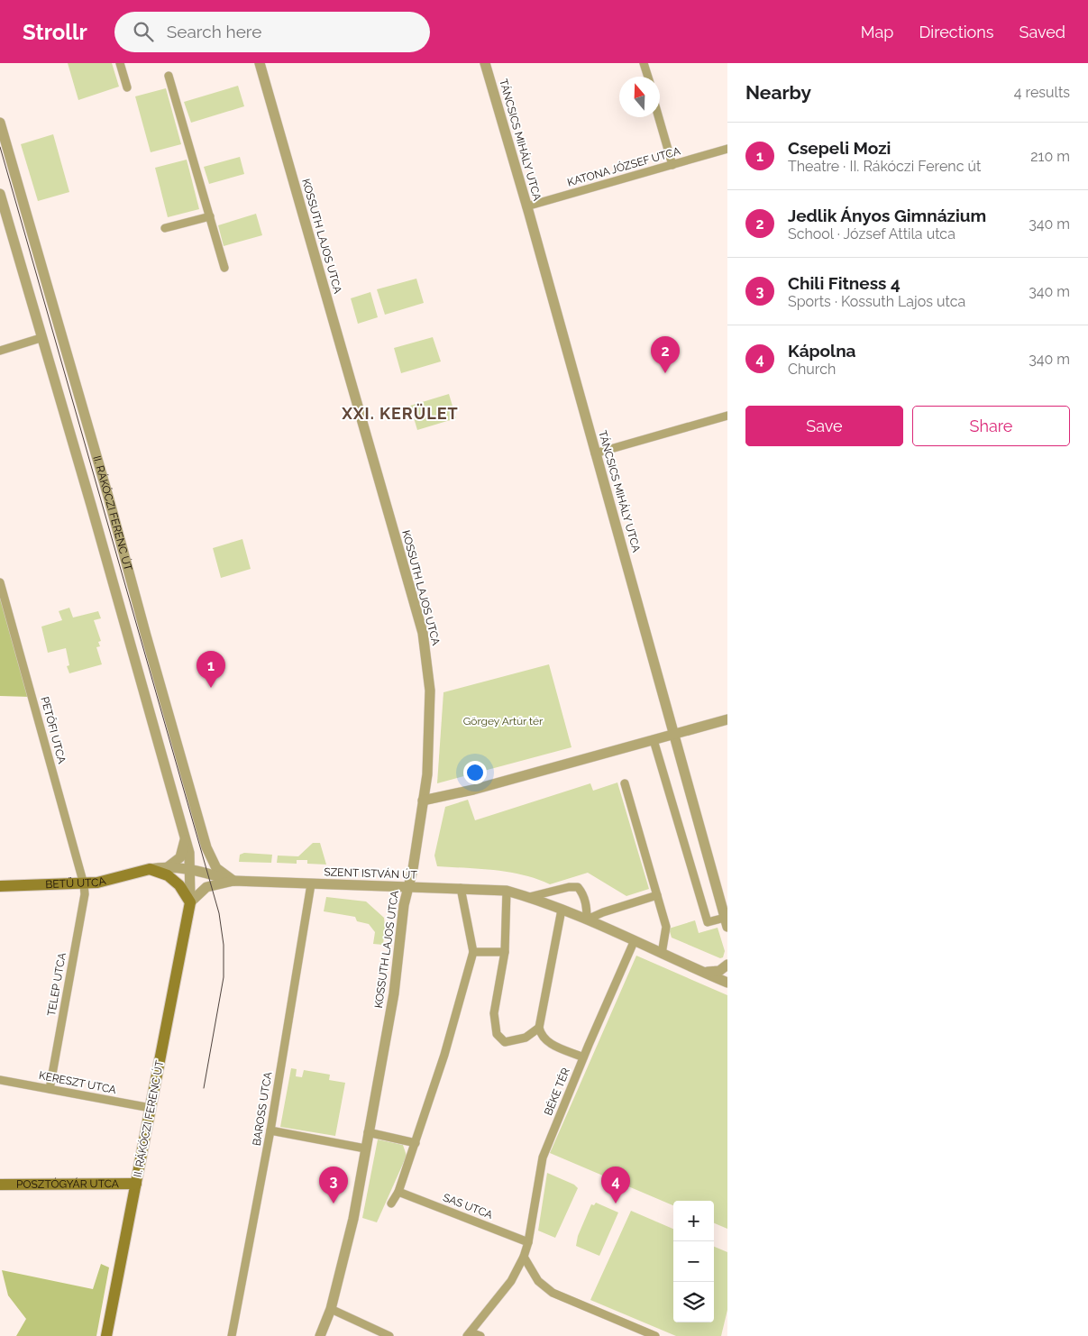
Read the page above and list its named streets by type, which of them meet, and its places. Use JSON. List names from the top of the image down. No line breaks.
{"streets":{"main road":["II. RÁKÓCZI FERENC ÚT","BETŰ UTCA","POSZTÓGYÁR UTCA"],"street":["TÁNCSICS MIHÁLY UTCA","KATONA JÓZSEF UTCA","KOSSUTH LAJOS UTCA","PETŐFI UTCA","SZENT ISTVÁN ÚT","TELEP UTCA","KERESZT UTCA","BÉKE TÉR","BAROSS UTCA","SAS UTCA"]},"crossings":[["TÁNCSICS MIHÁLY UTCA","KATONA JÓZSEF UTCA"],["KOSSUTH LAJOS UTCA","SZENT ISTVÁN ÚT"],["II. RÁKÓCZI FERENC ÚT","SZENT ISTVÁN ÚT"],["II. RÁKÓCZI FERENC ÚT","BETŰ UTCA"],["II. RÁKÓCZI FERENC ÚT","KERESZT UTCA"],["II. RÁKÓCZI FERENC ÚT","POSZTÓGYÁR UTCA"],["PETŐFI UTCA","BETŰ UTCA"],["PETŐFI UTCA","TELEP UTCA"],["SZENT ISTVÁN ÚT","BETŰ UTCA"],["SZENT ISTVÁN ÚT","BÉKE TÉR"],["SZENT ISTVÁN ÚT","BAROSS UTCA"],["BETŰ UTCA","TELEP UTCA"],["TELEP UTCA","KERESZT UTCA"],["BÉKE TÉR","SAS UTCA"]],"districts":["XXI. KERÜLET"],"parks":["Görgey Artúr tér"],"north":"top","page":{"header":"Strollr","search":"Search here","nav":["Map","Directions","Saved"],"heading":["Nearby","4 results"],"list":[{"mark":"1","name":"Csepeli Mozi","note":"Theatre · II. Rákóczi Ferenc út","value":"210 m"},{"mark":"2","name":"Jedlik Ányos Gimnázium","note":"School · József Attila utca","value":"340 m"},{"mark":"3","name":"Chili Fitness 4","note":"Sports · Kossuth Lajos utca","value":"340 m"},{"mark":"4","name":"Kápolna","note":"Church","value":"340 m"}],"pins":["2","1","3","4"],"buttons":["Save","Share"],"map_buttons":["+","−"]}}
